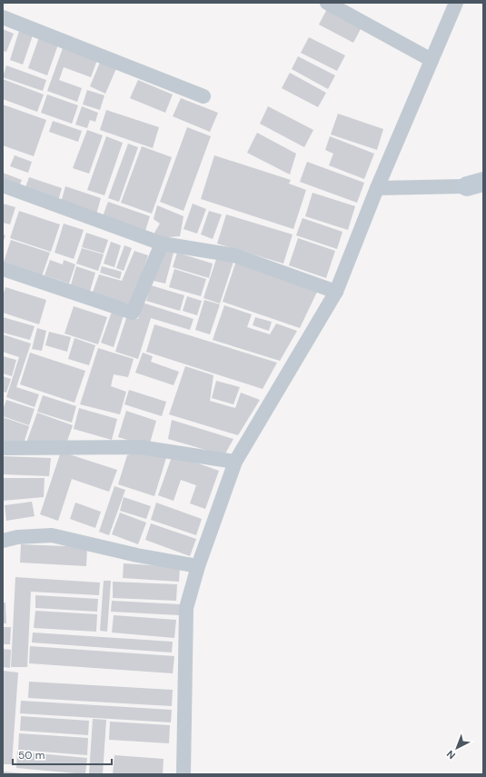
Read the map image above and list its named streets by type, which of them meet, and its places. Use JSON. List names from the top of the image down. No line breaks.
{"scale_bar":"50 m","north":"bottom left"}
